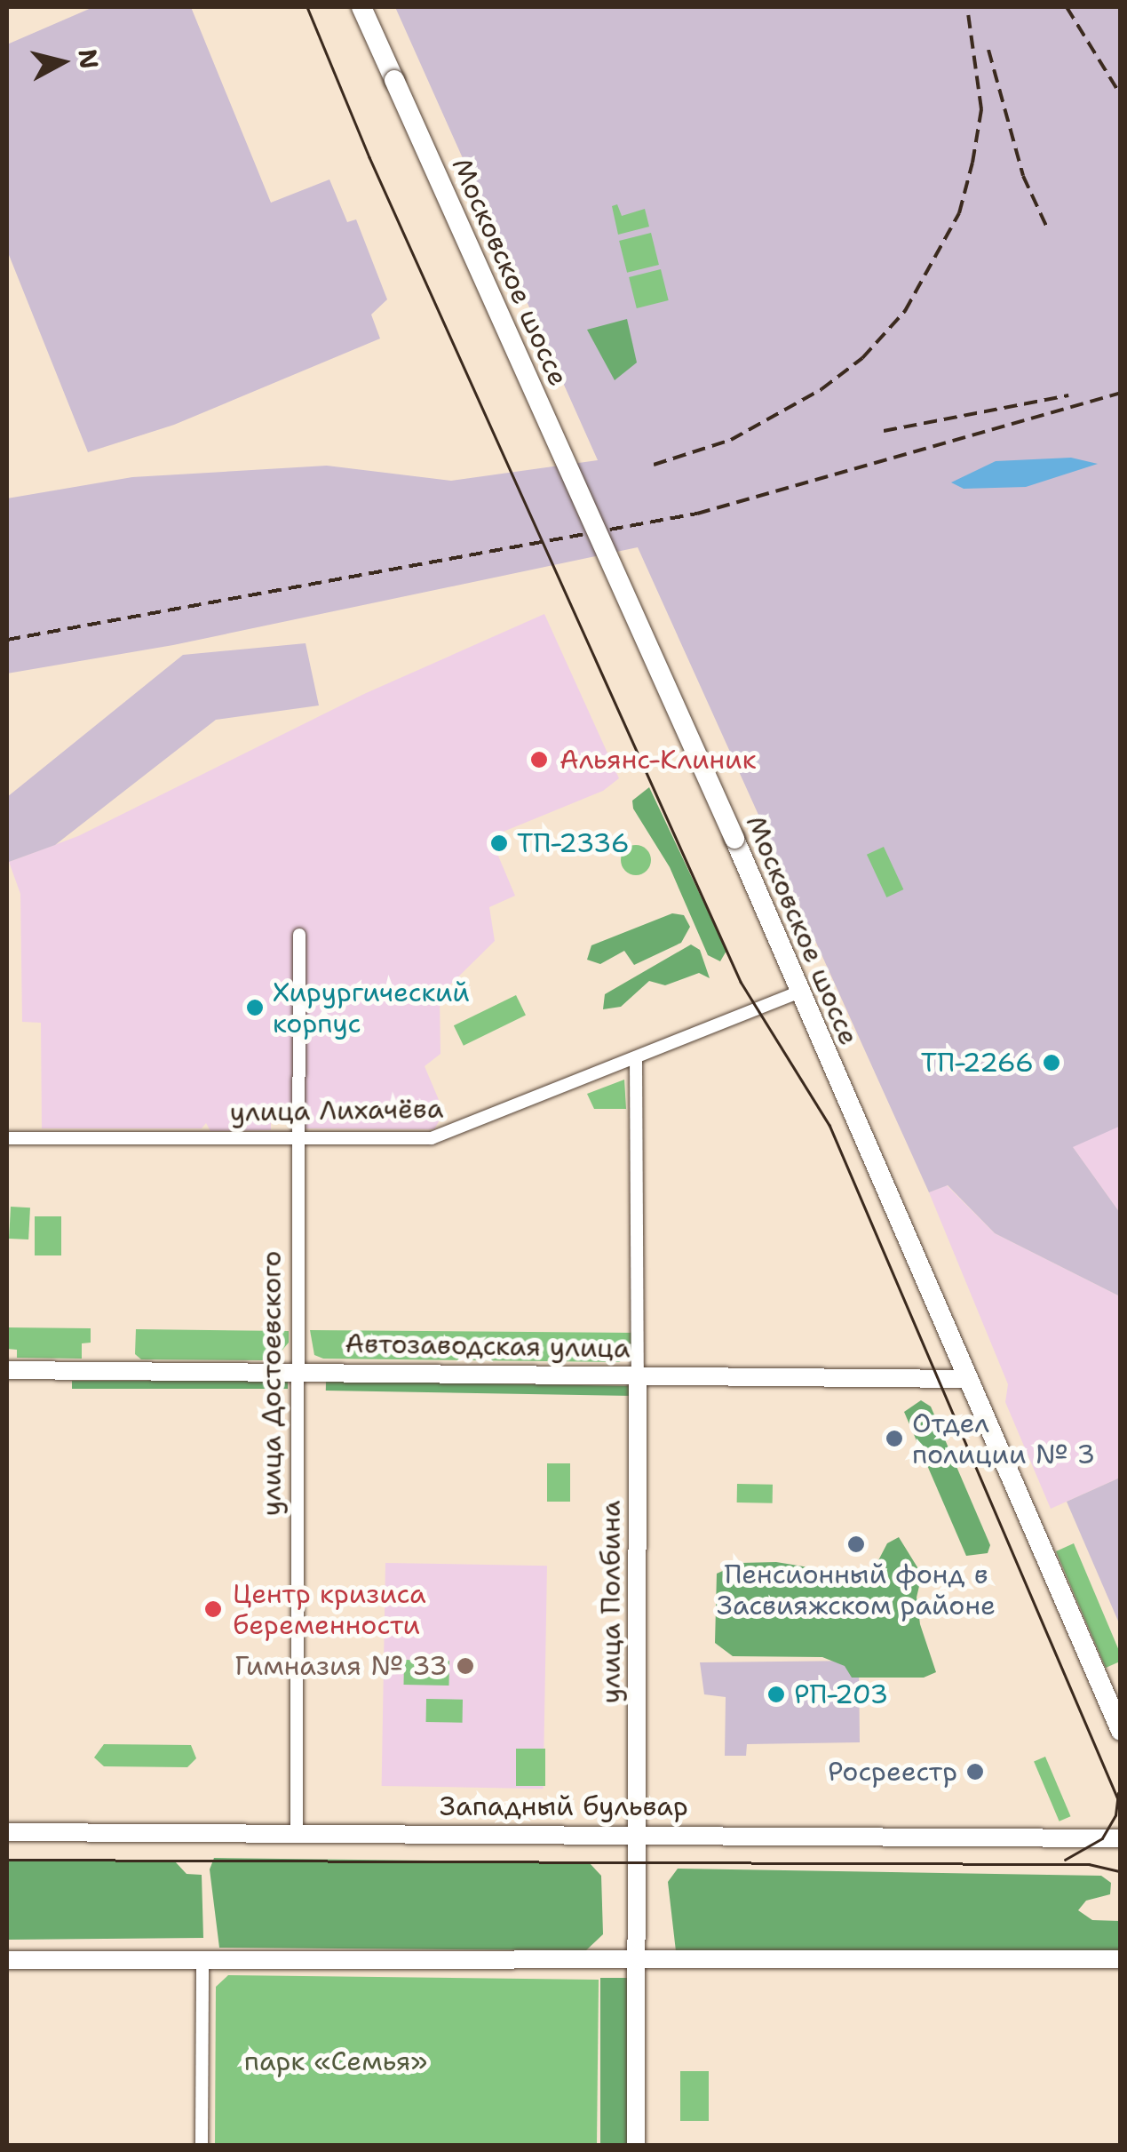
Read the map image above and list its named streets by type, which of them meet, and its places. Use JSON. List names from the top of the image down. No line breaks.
{"streets":{"main road":["Московское шоссе"],"street":["улица Лихачёва","Автозаводская улица","улица Достоевского","улица Полбина","Западный бульвар"]},"crossings":[["Московское шоссе","улица Лихачёва"],["Московское шоссе","Автозаводская улица"],["улица Лихачёва","улица Достоевского"],["улица Лихачёва","улица Полбина"],["Автозаводская улица","улица Достоевского"],["Автозаводская улица","улица Полбина"],["улица Достоевского","Западный бульвар"],["улица Полбина","Западный бульвар"]],"parks":["парк «Семья»"],"places":["Альянс-Клиник","ТП-2336","Хирургический корпус","ТП-2266","Отдел полиции № 3","Пенсионный фонд в Засвияжском районе","Центр кризиса беременности","Гимназия № 33","РП-203","Росреестр"],"north":"right"}
